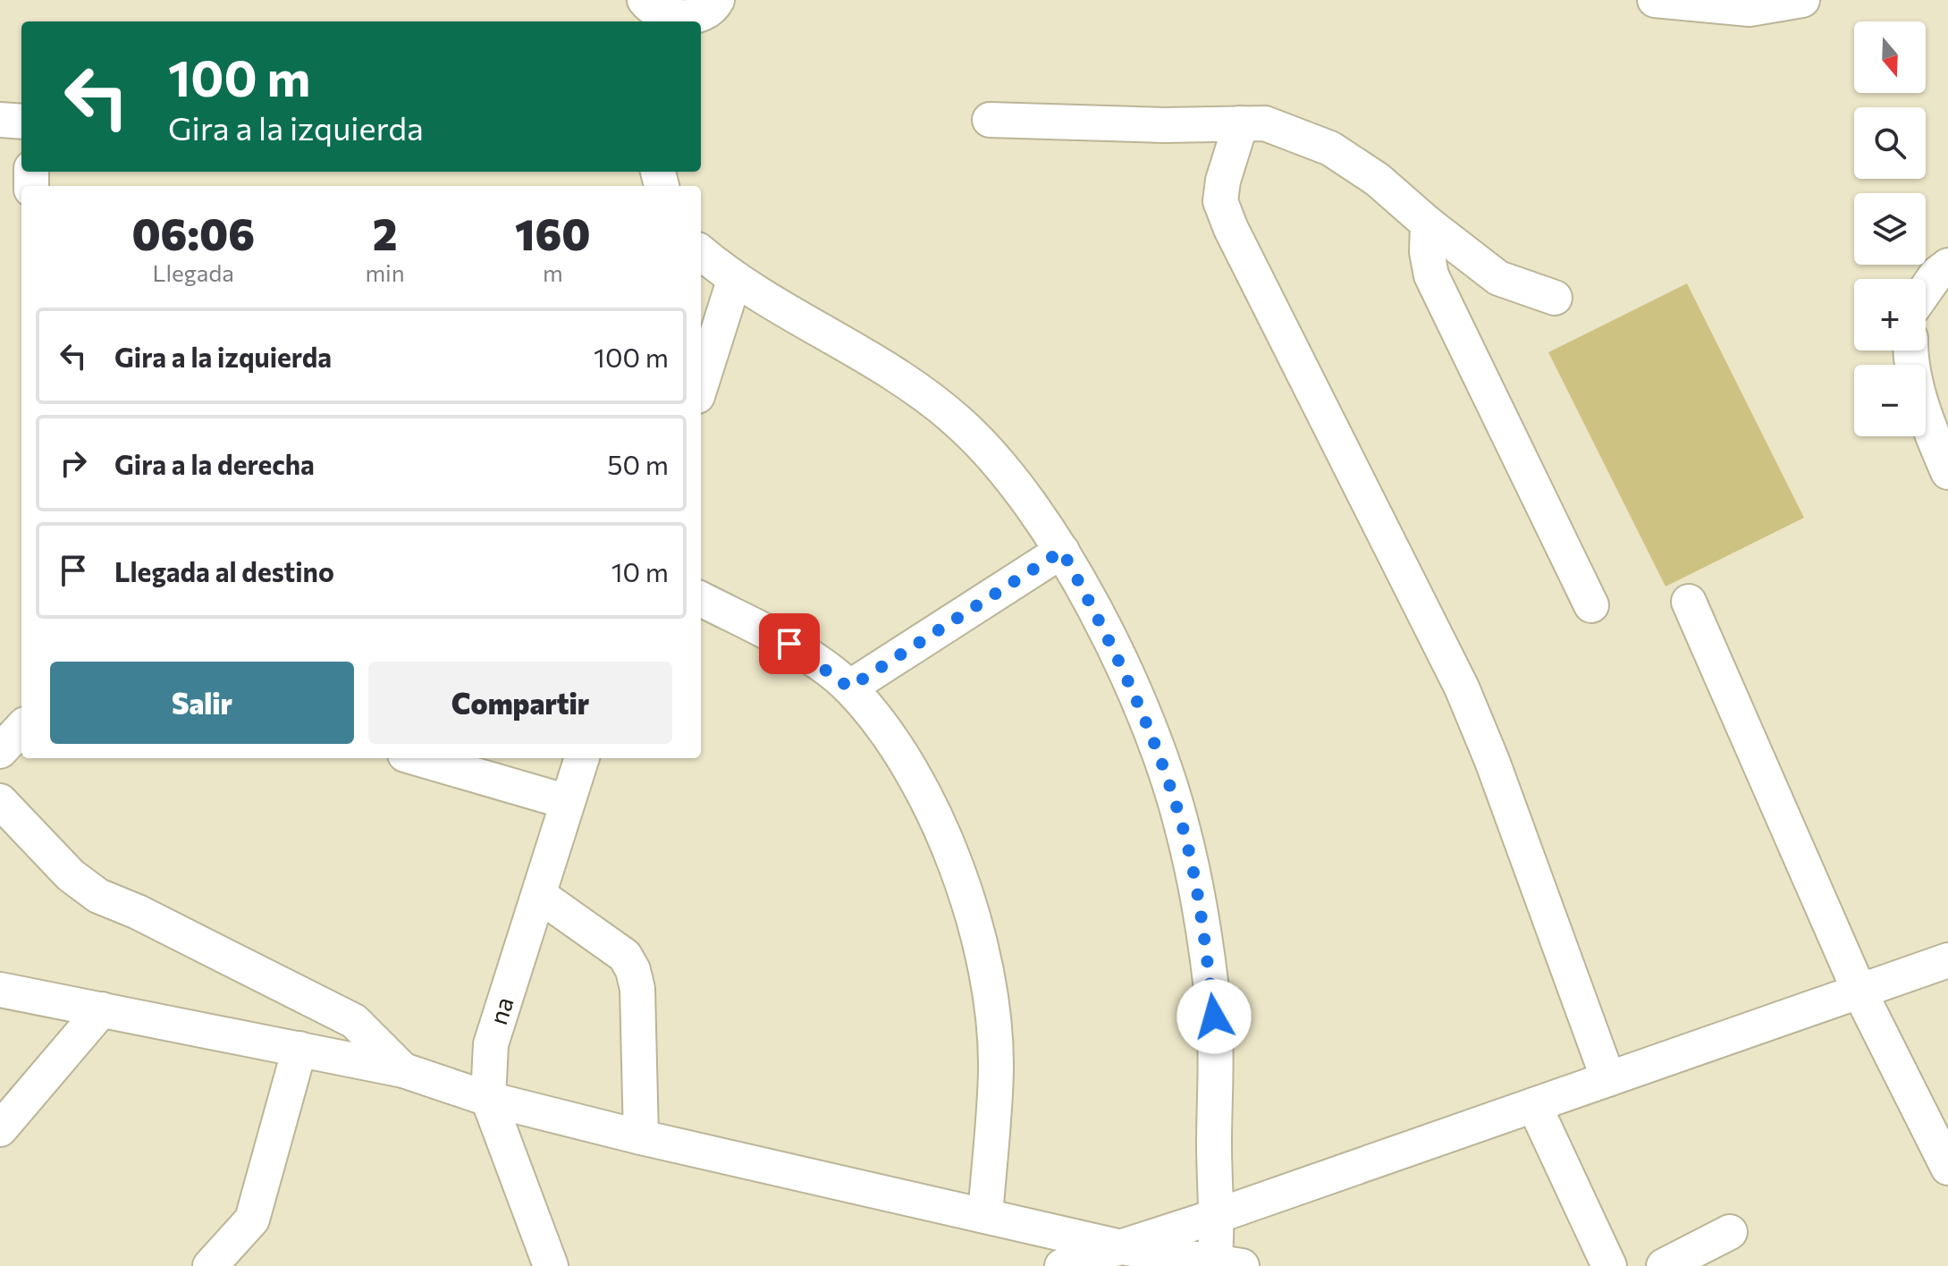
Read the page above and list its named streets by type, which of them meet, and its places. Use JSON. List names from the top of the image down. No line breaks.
{"streets":{"street":["na"]},"north":"bottom","page":{"map_buttons":["+","−"],"turn":["100 m","Gira a la izquierda"],"eta":["06:06","Llegada","2","min","160","m"],"list":[{"name":"Gira a la izquierda","value":"100 m"},{"name":"Gira a la derecha","value":"50 m"},{"name":"Llegada al destino","value":"10 m"}],"buttons":["Salir","Compartir"]}}
